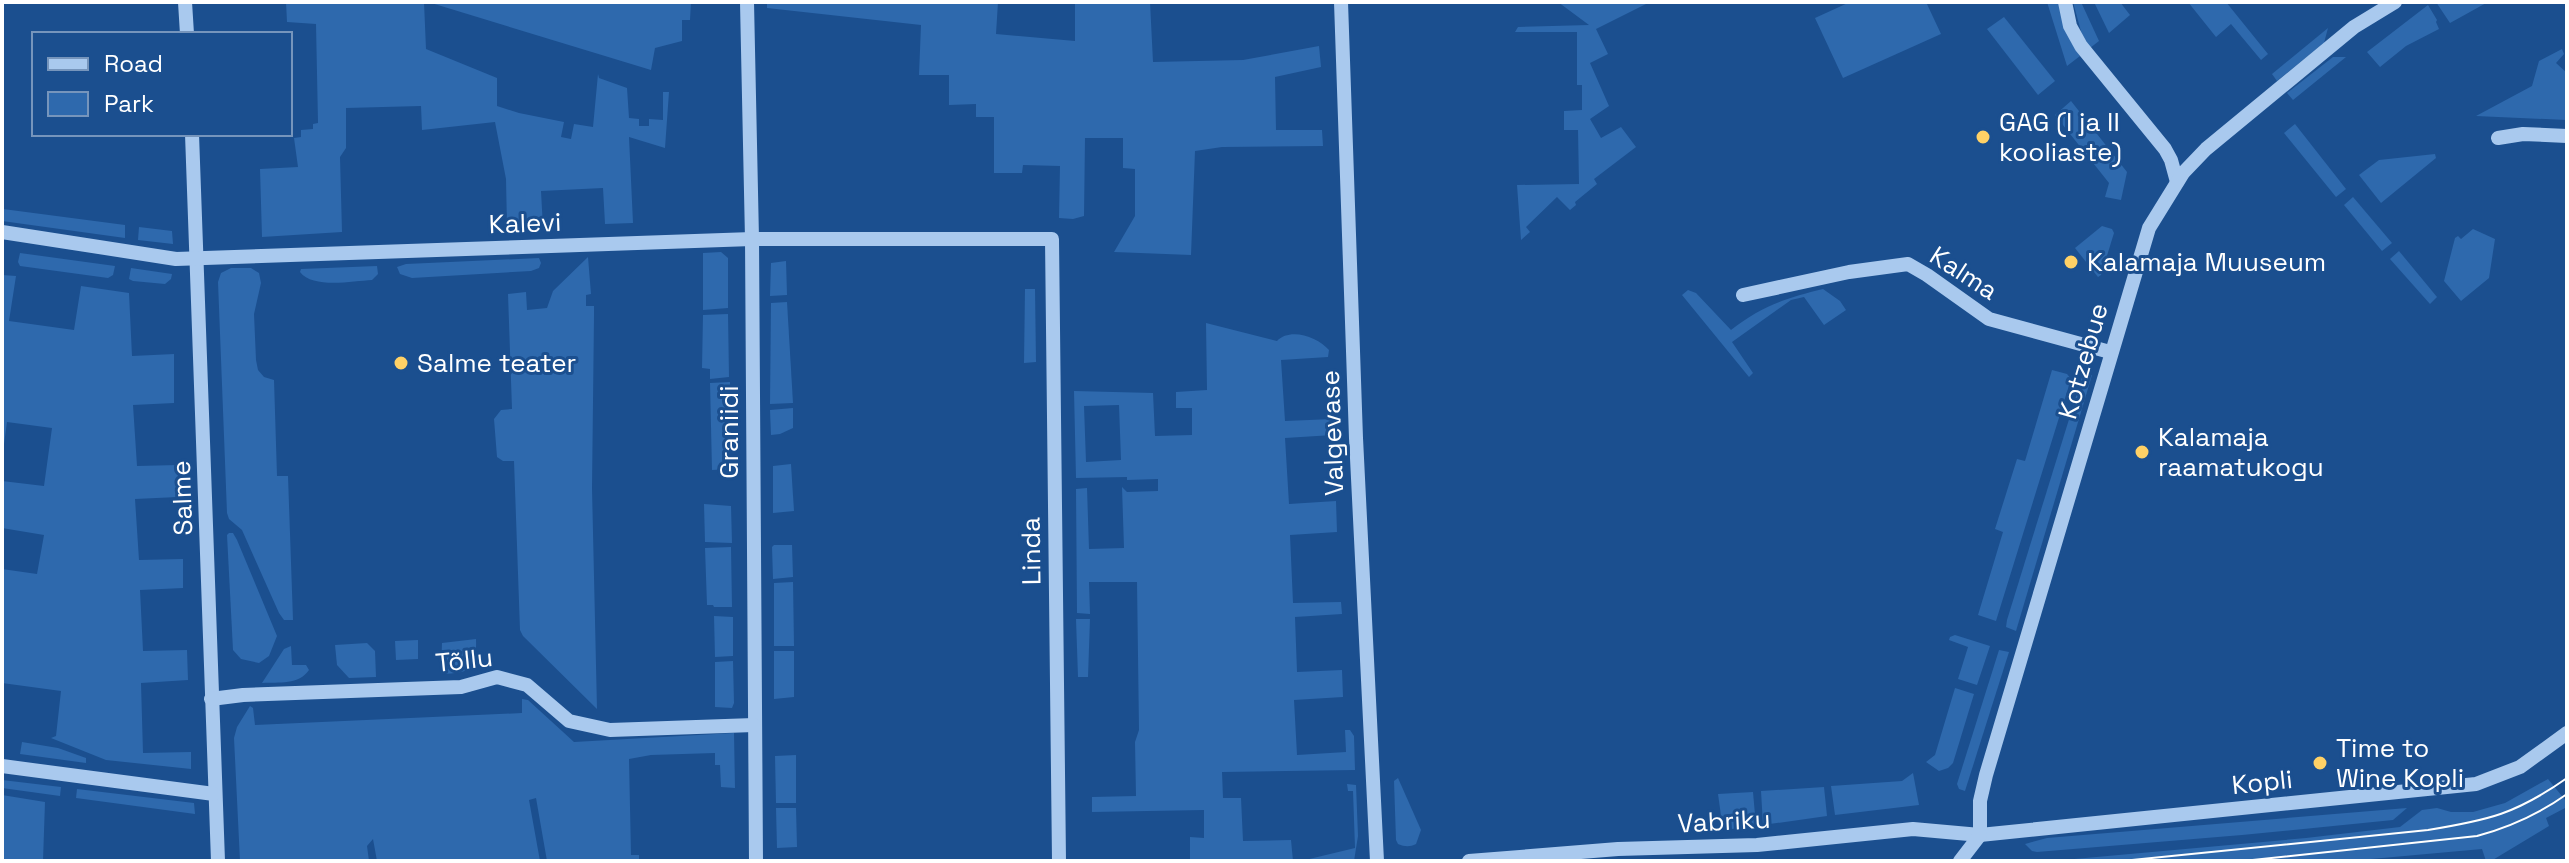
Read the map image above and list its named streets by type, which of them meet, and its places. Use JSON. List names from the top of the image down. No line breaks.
{"streets":{"street":["Kalevi","Kalma","Kotzebue","Graniidi","Valgevase","Salme","Linda","Tõllu","Kopli","Vabriku"]},"crossings":[["Kalevi","Graniidi"],["Kalevi","Salme"],["Kalevi","Linda"],["Kalma","Kotzebue"],["Kotzebue","Kopli"],["Kotzebue","Vabriku"],["Graniidi","Tõllu"],["Salme","Tõllu"],["Kopli","Vabriku"]],"places":["GAG (I ja II kooliaste)","Kalamaja Muuseum","Salme teater","Kalamaja raamatukogu","Time to Wine Kopli"],"legend":["Road","Park"]}
